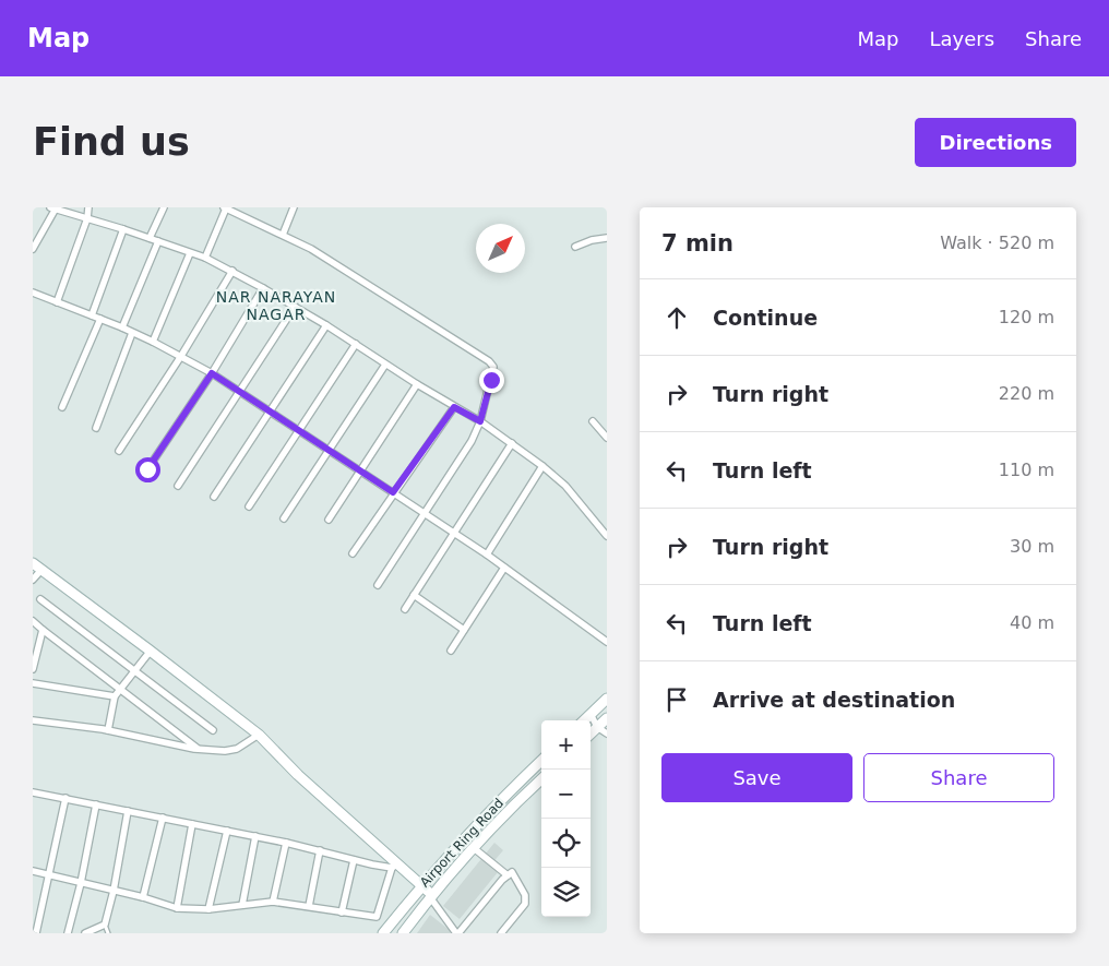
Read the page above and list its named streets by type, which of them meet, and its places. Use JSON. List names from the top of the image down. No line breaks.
{"streets":{"main road":["Airport Ring Road"]},"districts":["NAR NARAYAN NAGAR"],"north":"top right","page":{"header":"Map","nav":["Map","Layers","Share"],"buttons":["Directions",["Save","Share"]],"title":"Find us","heading":["7 min","Walk · 520 m"],"list":[["Continue","120 m"],["Turn right","220 m"],["Turn left","110 m"],["Turn right","30 m"],["Turn left","40 m"],"Arrive at destination"],"map_buttons":["+","−"]}}
